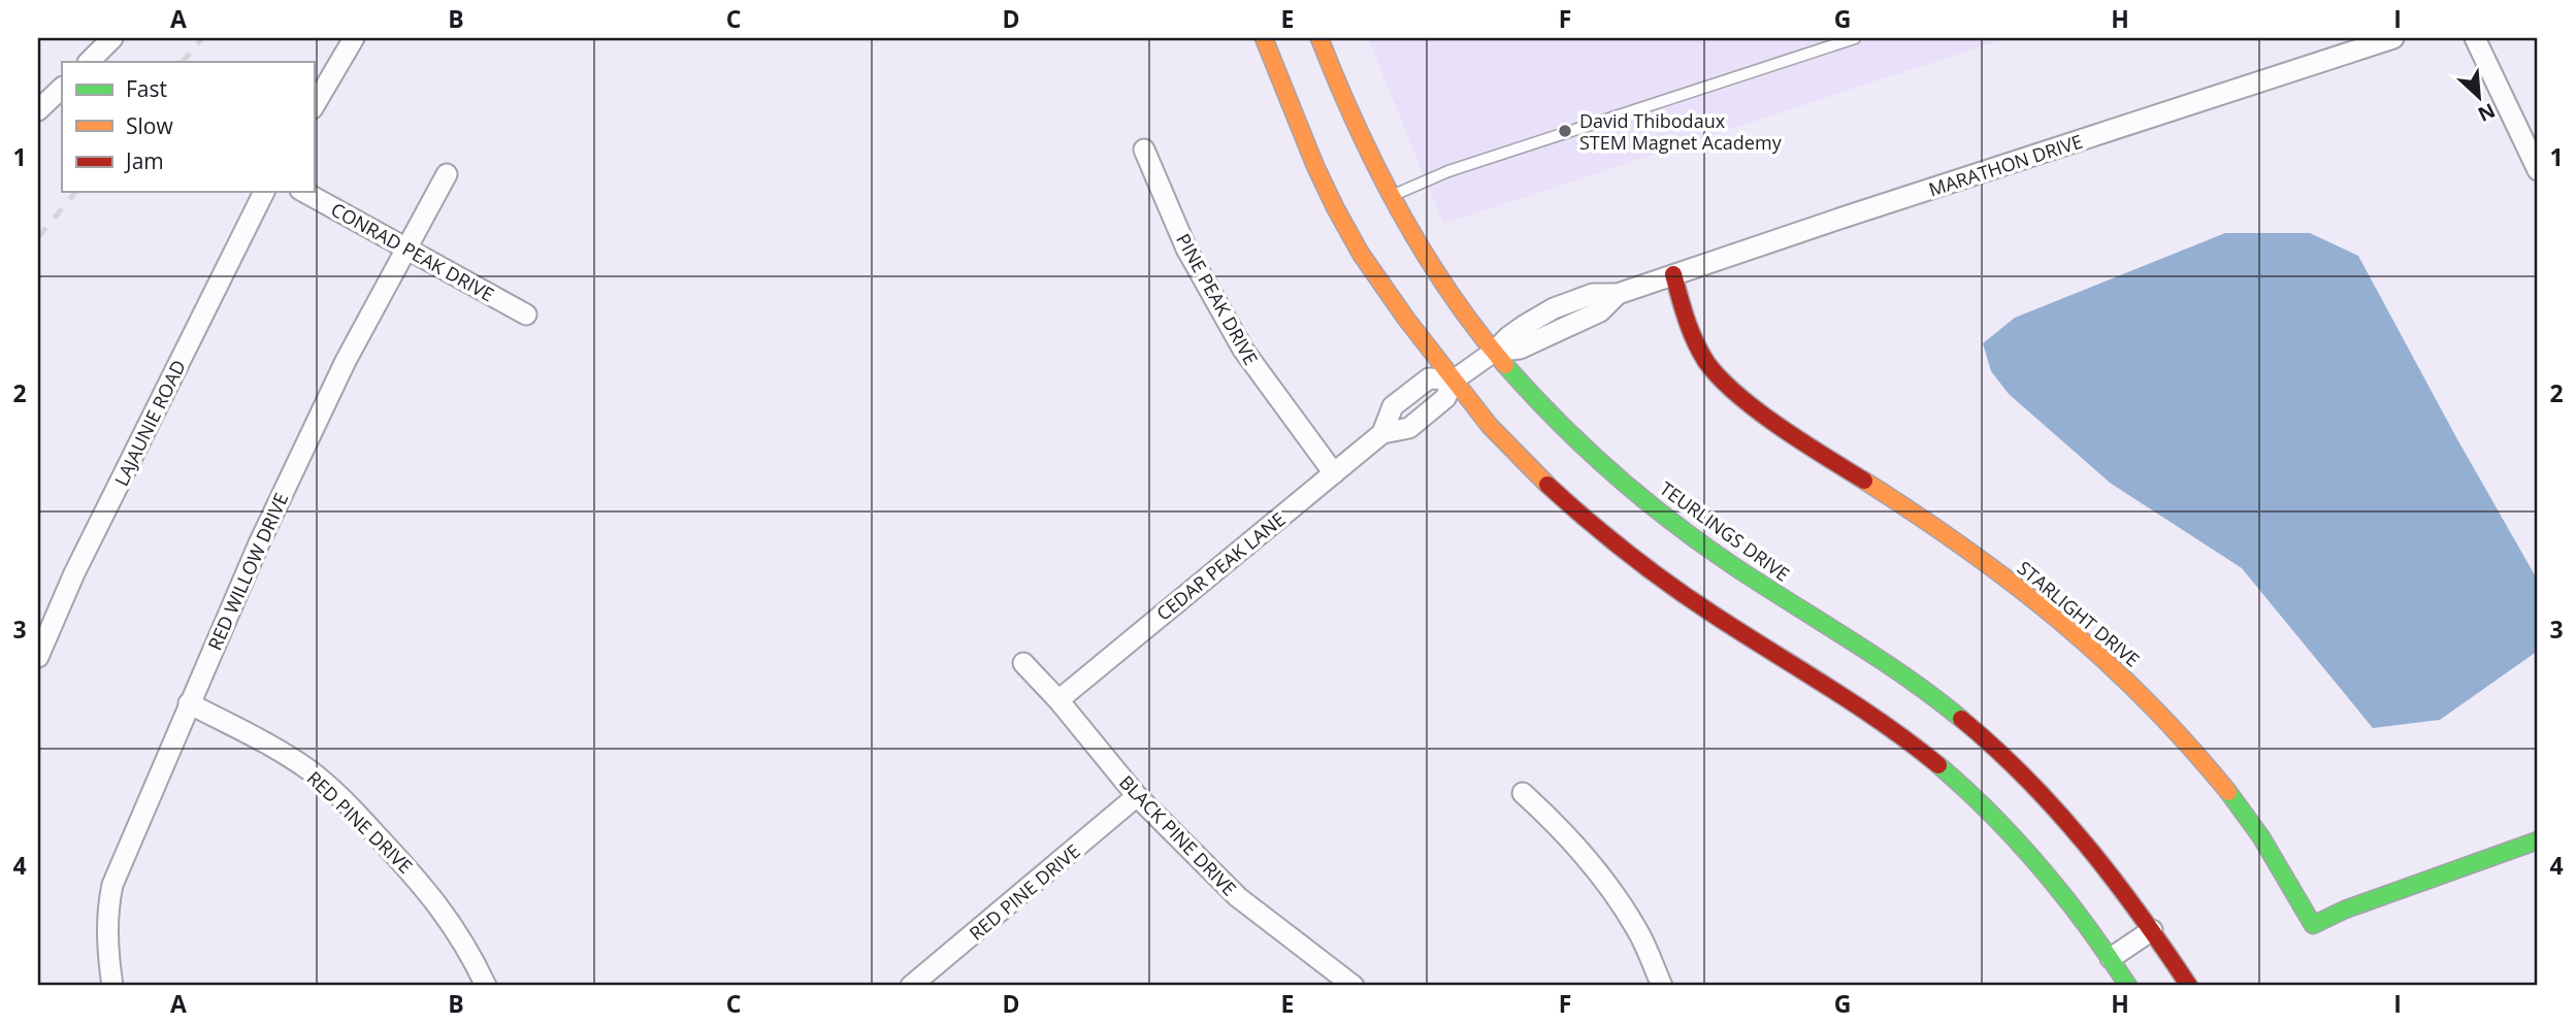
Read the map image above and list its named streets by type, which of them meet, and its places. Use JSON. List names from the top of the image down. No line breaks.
{"streets":{"street":["MARATHON DRIVE","CONRAD PEAK DRIVE","PINE PEAK DRIVE","LAJAUNIE ROAD","TEURLINGS DRIVE","CEDAR PEAK LANE","RED WILLOW DRIVE","STARLIGHT DRIVE","RED PINE DRIVE","BLACK PINE DRIVE"]},"crossings":[["MARATHON DRIVE","TEURLINGS DRIVE"],["MARATHON DRIVE","CEDAR PEAK LANE"],["MARATHON DRIVE","STARLIGHT DRIVE"],["CONRAD PEAK DRIVE","RED WILLOW DRIVE"],["PINE PEAK DRIVE","CEDAR PEAK LANE"],["CEDAR PEAK LANE","BLACK PINE DRIVE"],["RED WILLOW DRIVE","RED PINE DRIVE"],["RED PINE DRIVE","BLACK PINE DRIVE"]],"places":["David Thibodaux STEM Magnet Academy"],"legend":["Fast","Slow","Jam"],"north":"bottom right","grid":{"columns":["A","B","C","D","E","F","G","H","I"],"rows":["1","2","3","4"]}}
